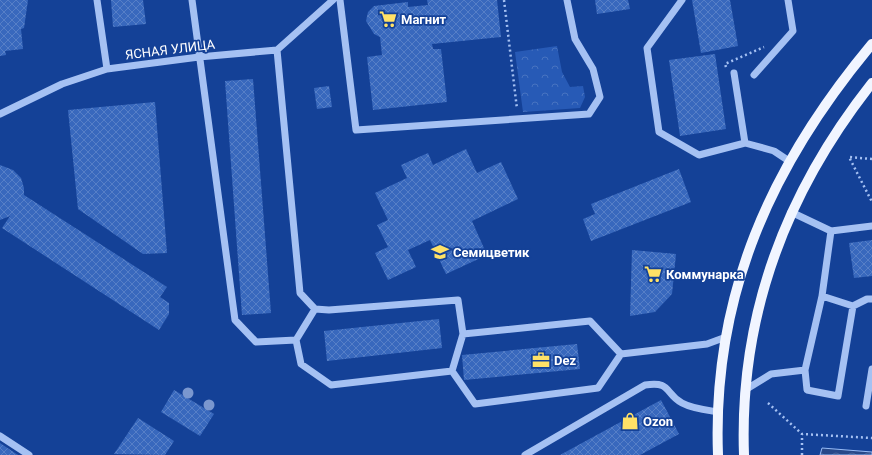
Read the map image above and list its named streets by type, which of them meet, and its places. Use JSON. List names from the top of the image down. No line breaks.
{"streets":{"street":["ЯСНАЯ УЛИЦА"]},"places":{"supermarket":["Магнит","Коммунарка"],"school or university":["Семицветик"],"office":["Dez"],"shop":["Ozon"]}}
